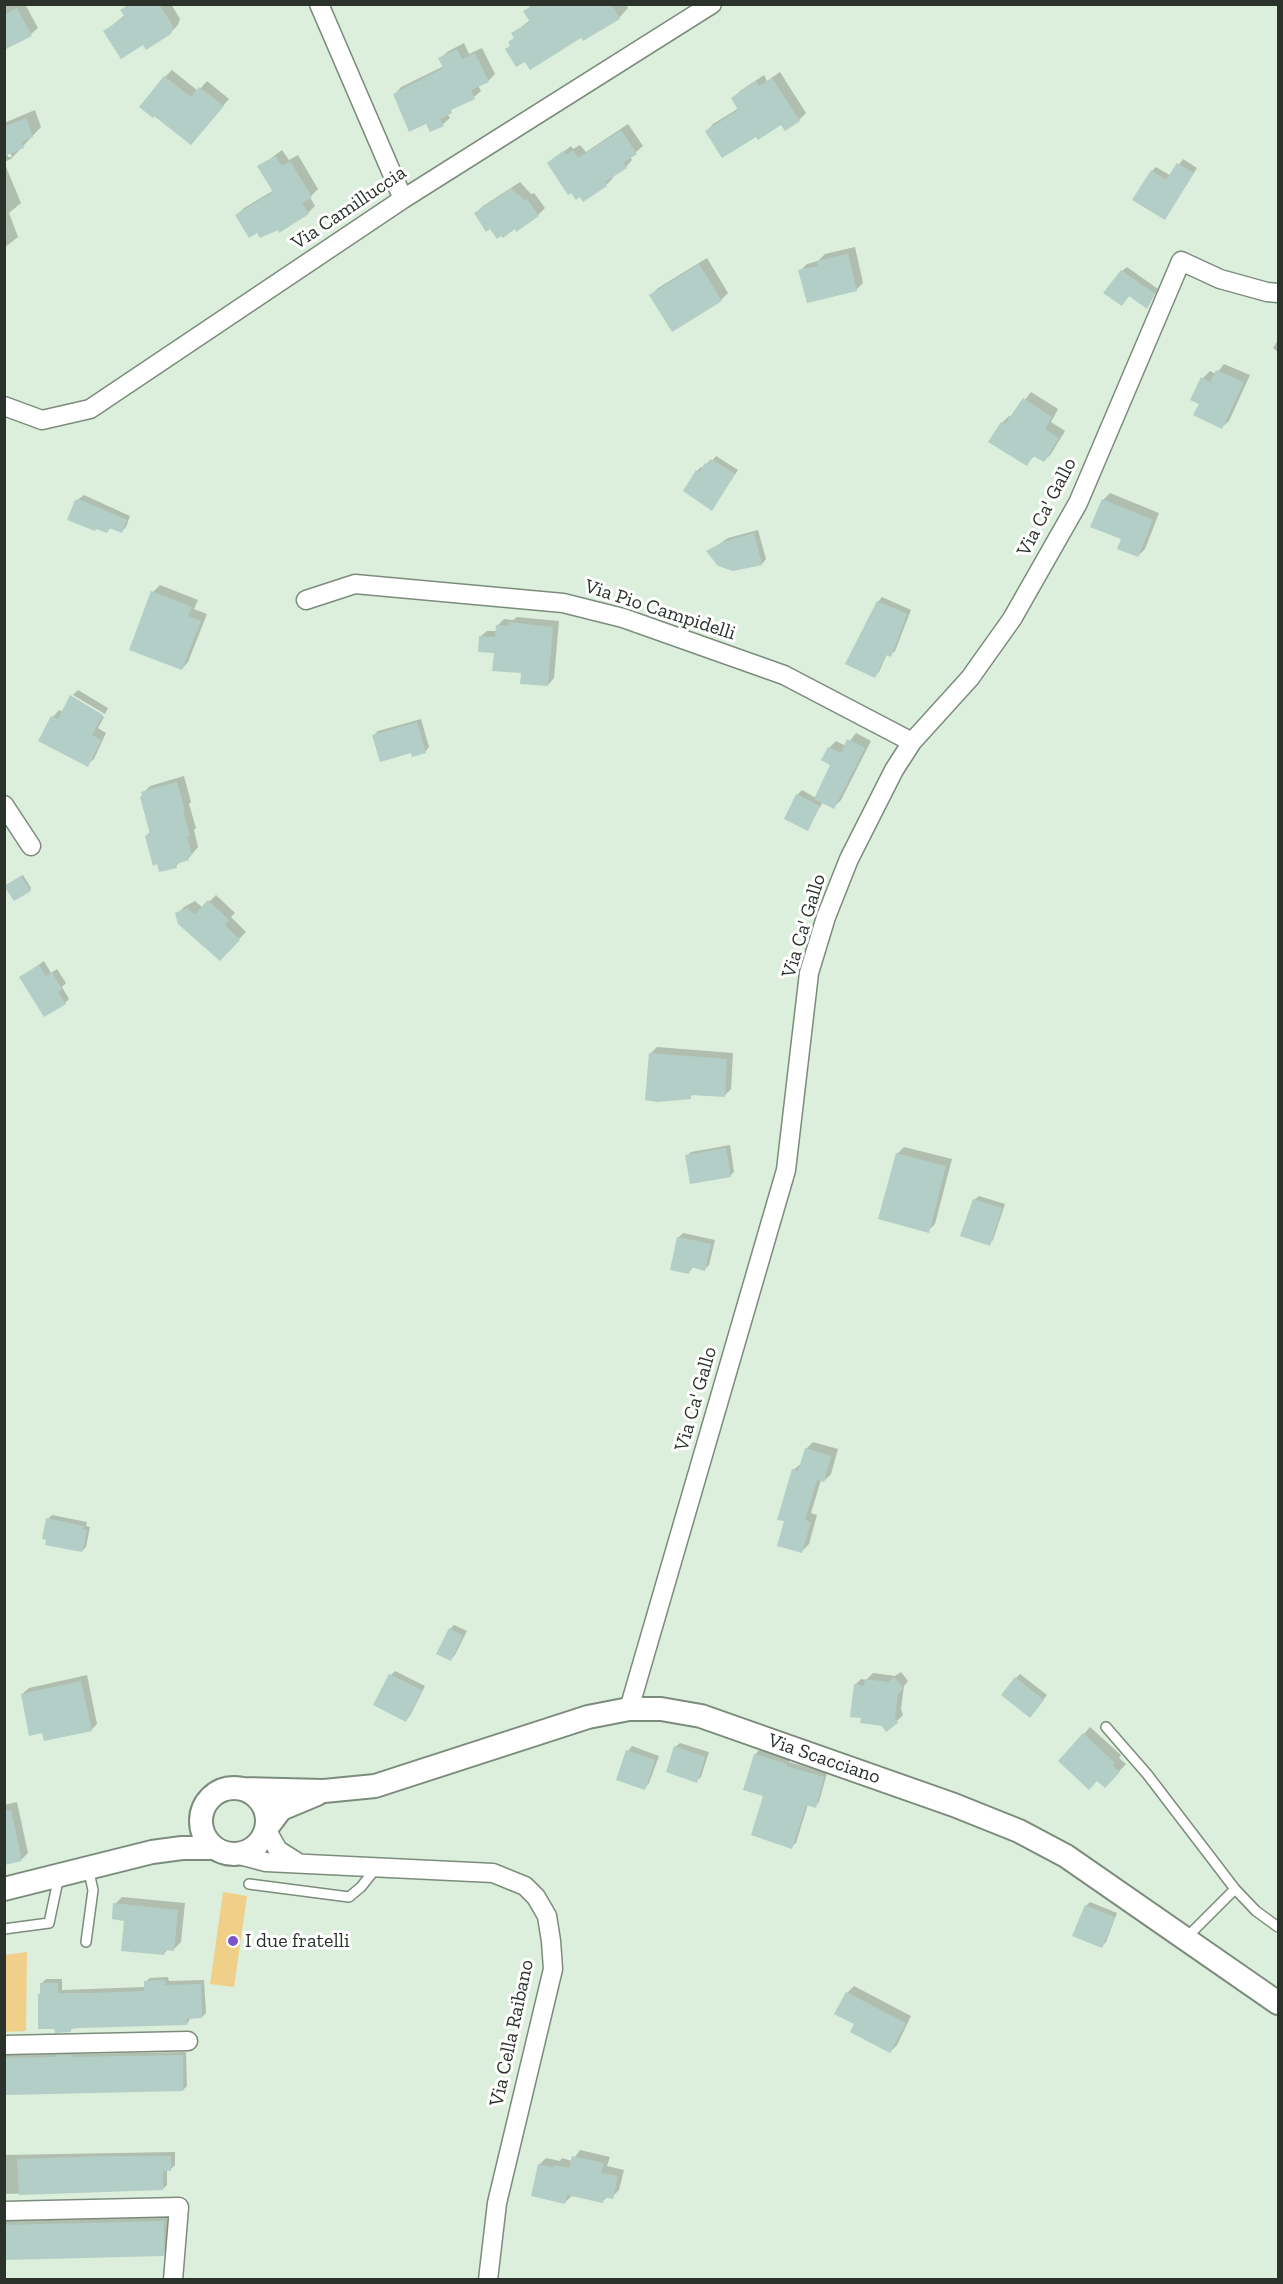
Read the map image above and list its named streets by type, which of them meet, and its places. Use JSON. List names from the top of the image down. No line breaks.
{"streets":{"street":["Via Camilluccia","Via Ca' Gallo","Via Pio Campidelli","Via Scacciano","Via Cella Raibano"]},"crossings":[["Via Ca' Gallo","Via Pio Campidelli"],["Via Ca' Gallo","Via Scacciano"],["Via Scacciano","Via Cella Raibano"]],"places":["I due fratelli"]}
